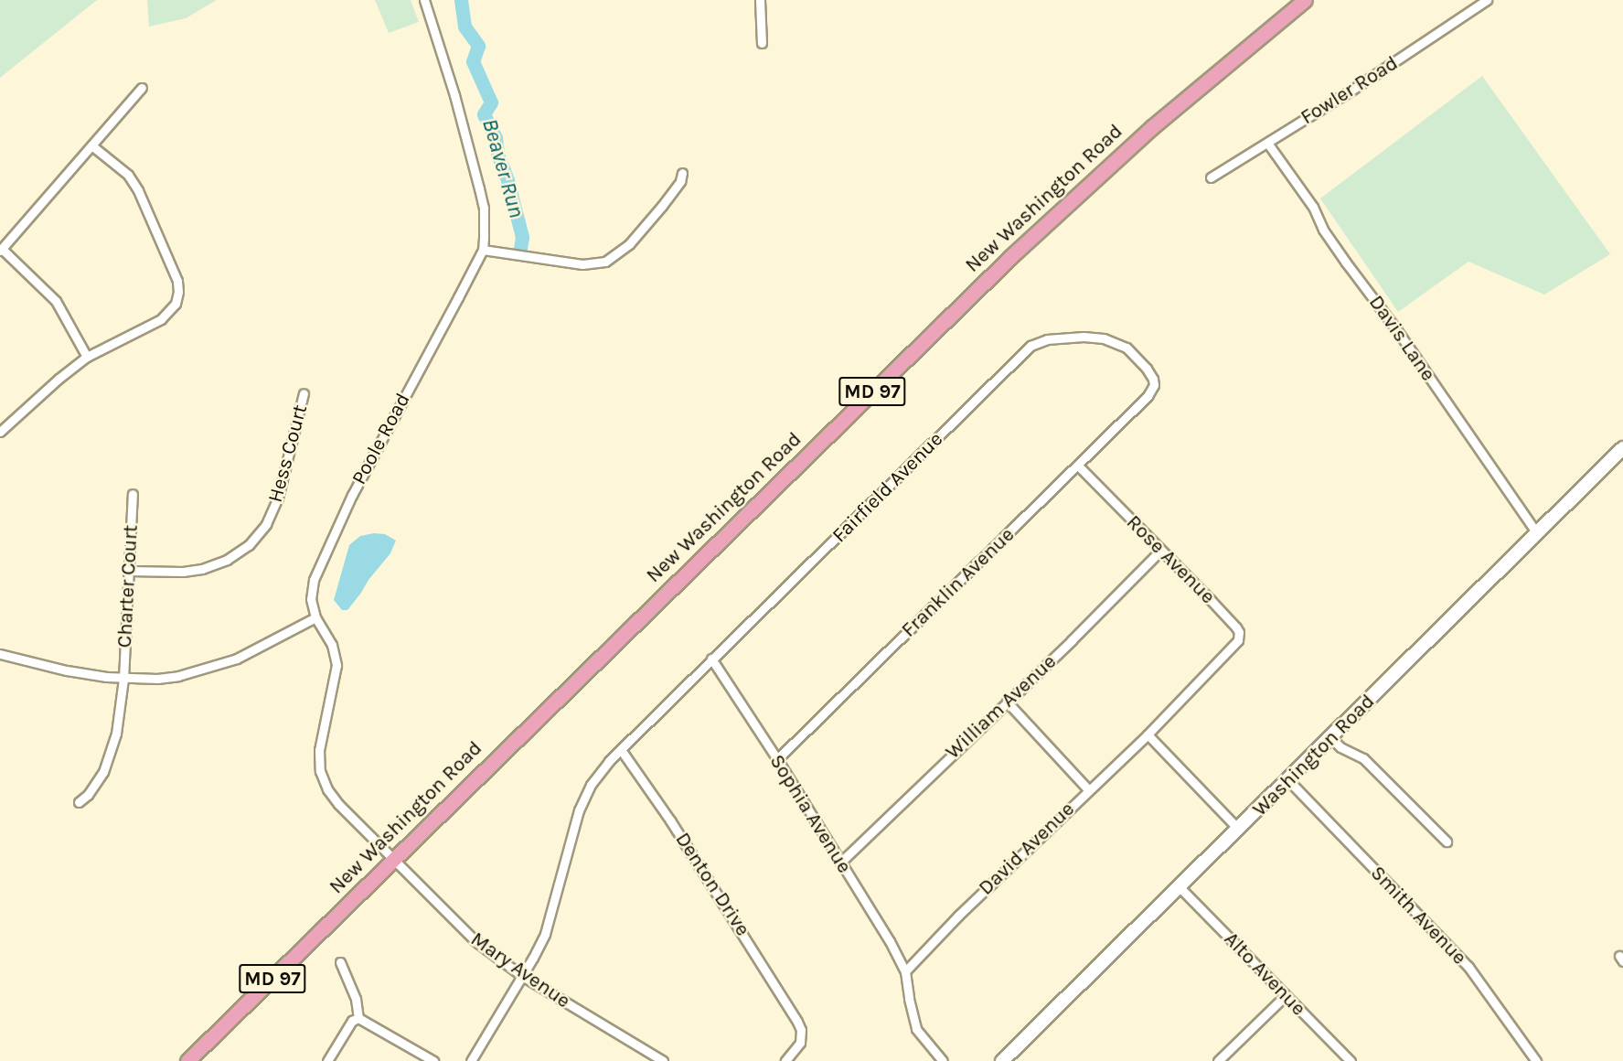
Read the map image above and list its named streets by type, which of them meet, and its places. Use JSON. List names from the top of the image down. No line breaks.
{"streets":{"main road":["New Washington Road","MD 97","Washington Road"],"street":["Fowler Road","Davis Lane","Poole Road","Hess Court","Fairfield Avenue","Rose Avenue","Franklin Avenue","Charter Court","William Avenue","Sophia Avenue","David Avenue","Denton Drive","Smith Avenue","Mary Avenue","Alto Avenue"]},"crossings":[["Fowler Road","Davis Lane"],["New Washington Road","Poole Road"],["New Washington Road","Mary Avenue"],["Davis Lane","Washington Road"],["Poole Road","Mary Avenue"],["Hess Court","Charter Court"],["Fairfield Avenue","Franklin Avenue"],["Fairfield Avenue","Sophia Avenue"],["Fairfield Avenue","Denton Drive"],["Fairfield Avenue","Mary Avenue"],["Rose Avenue","Franklin Avenue"],["Rose Avenue","William Avenue"],["Rose Avenue","David Avenue"],["Franklin Avenue","Sophia Avenue"],["William Avenue","Sophia Avenue"],["Washington Road","Smith Avenue"],["Washington Road","Alto Avenue"],["Sophia Avenue","David Avenue"]],"water":["Beaver Run"]}
